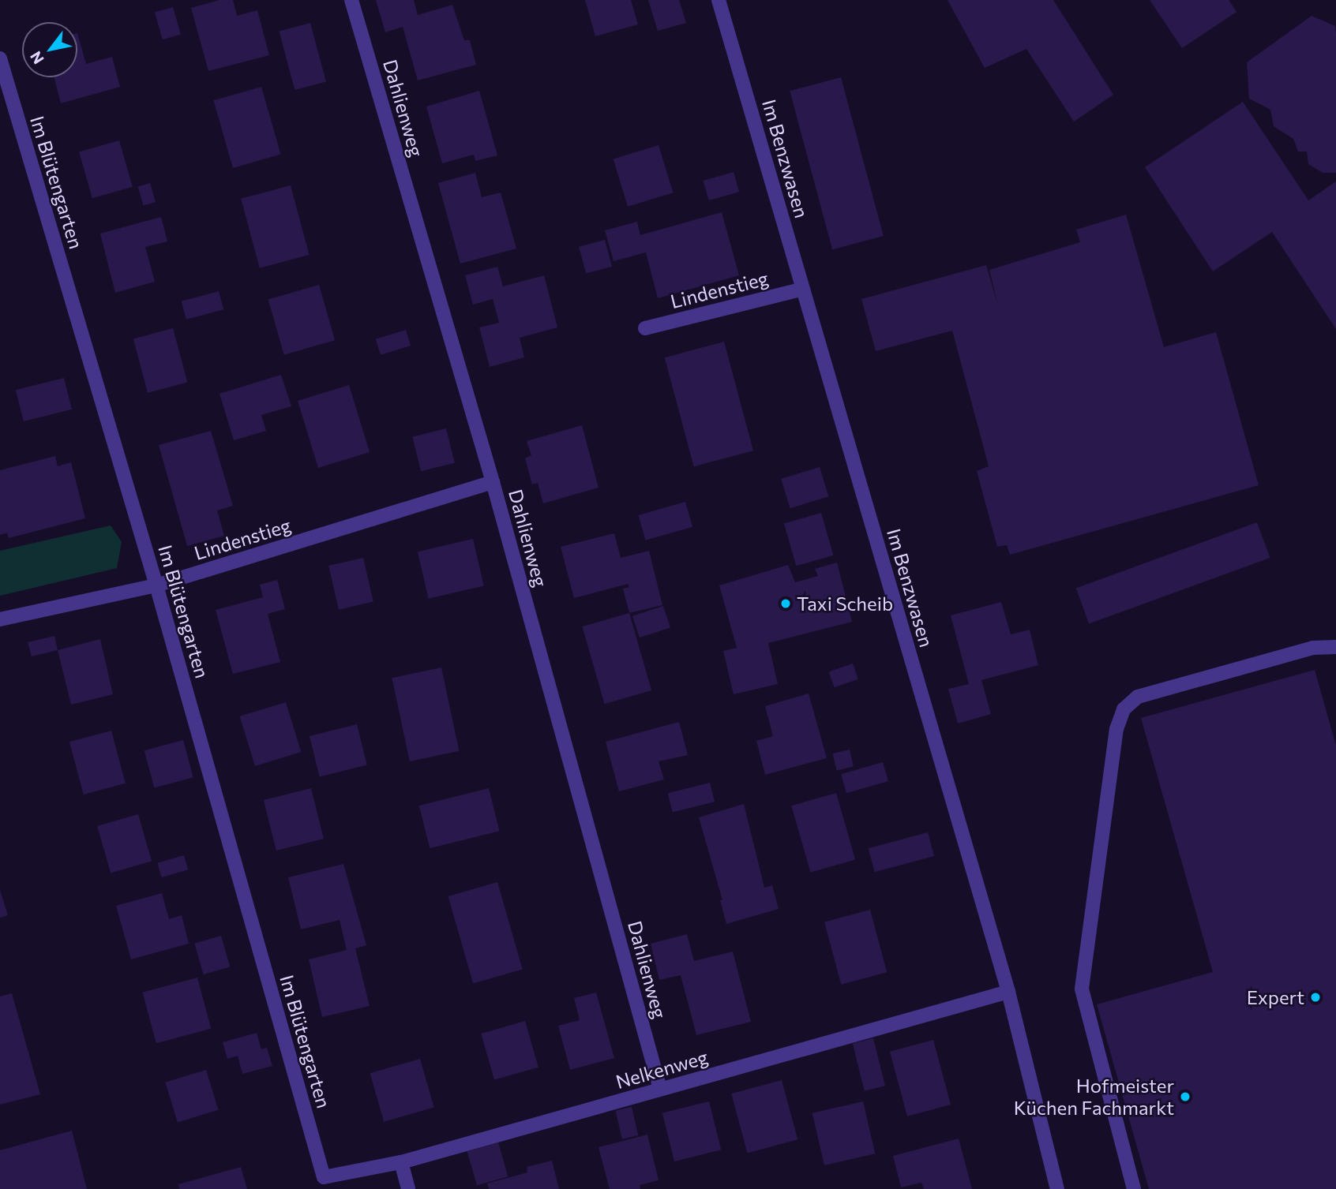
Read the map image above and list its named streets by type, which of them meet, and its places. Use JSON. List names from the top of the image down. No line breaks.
{"streets":{"street":["Dahlienweg","Im Benzwasen","Im Blütengarten","Lindenstieg","Nelkenweg"]},"crossings":[["Dahlienweg","Lindenstieg"],["Dahlienweg","Nelkenweg"],["Im Benzwasen","Lindenstieg"],["Im Benzwasen","Nelkenweg"],["Im Blütengarten","Lindenstieg"],["Im Blütengarten","Nelkenweg"]],"places":["Taxi Scheib","Expert","Hofmeister Küchen Fachmarkt"],"north":"bottom left"}
